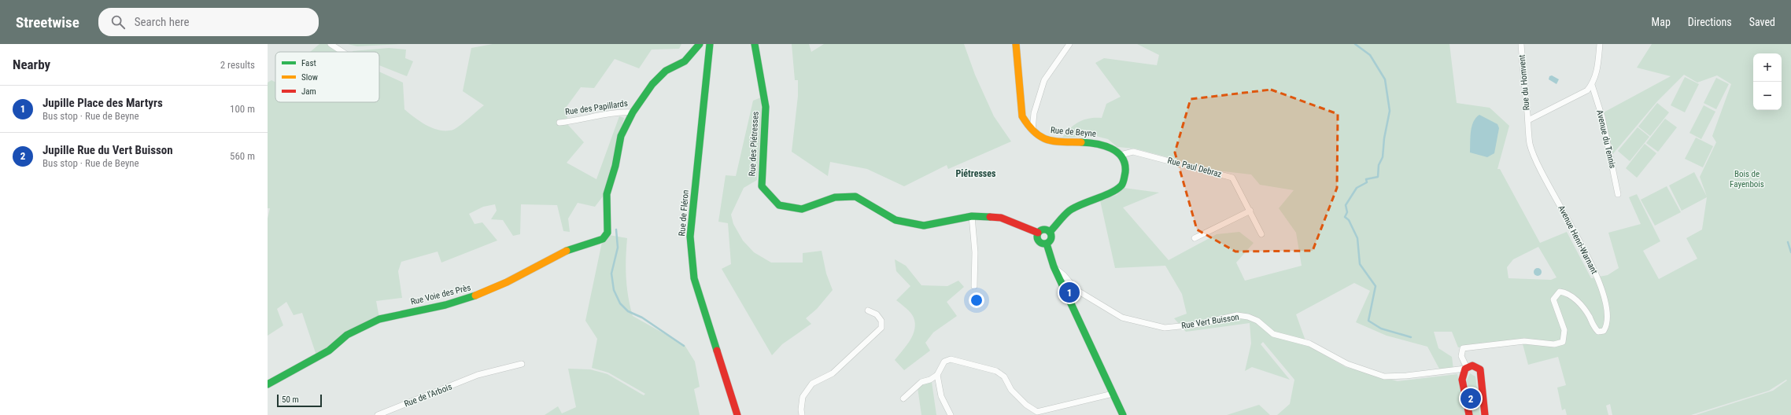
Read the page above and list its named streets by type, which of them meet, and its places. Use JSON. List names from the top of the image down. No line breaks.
{"streets":{"street":["Rue du Homvent","Rue des Papillards","Rue de Beyne","Avenue du Tennis","Rue des Piétresses","Rue Paul Debraz","Rue de Fléron","Avenue Henri-Warnant","Rue Voie des Près","Rue Vert Buisson","Rue de l'Arbois"]},"crossings":[["Rue du Homvent","Avenue Henri-Warnant"],["Rue des Papillards","Rue Voie des Près"],["Rue de Beyne","Rue Paul Debraz"],["Avenue Henri-Warnant","Rue Vert Buisson"]],"districts":["Piétresses"],"parks":["Bois de Fayenbois"],"legend":["Fast","Slow","Jam"],"scale_bar":"50 m","page":{"header":"Streetwise","search":"Search here","nav":["Map","Directions","Saved"],"heading":["Nearby","2 results"],"map_buttons":["+","−"],"list":[{"mark":"1","name":"Jupille Place des Martyrs","note":"Bus stop · Rue de Beyne","value":"100 m"},{"mark":"2","name":"Jupille Rue du Vert Buisson","note":"Bus stop · Rue de Beyne","value":"560 m"}],"pins":["1","2"],"scale":"50 m"}}
